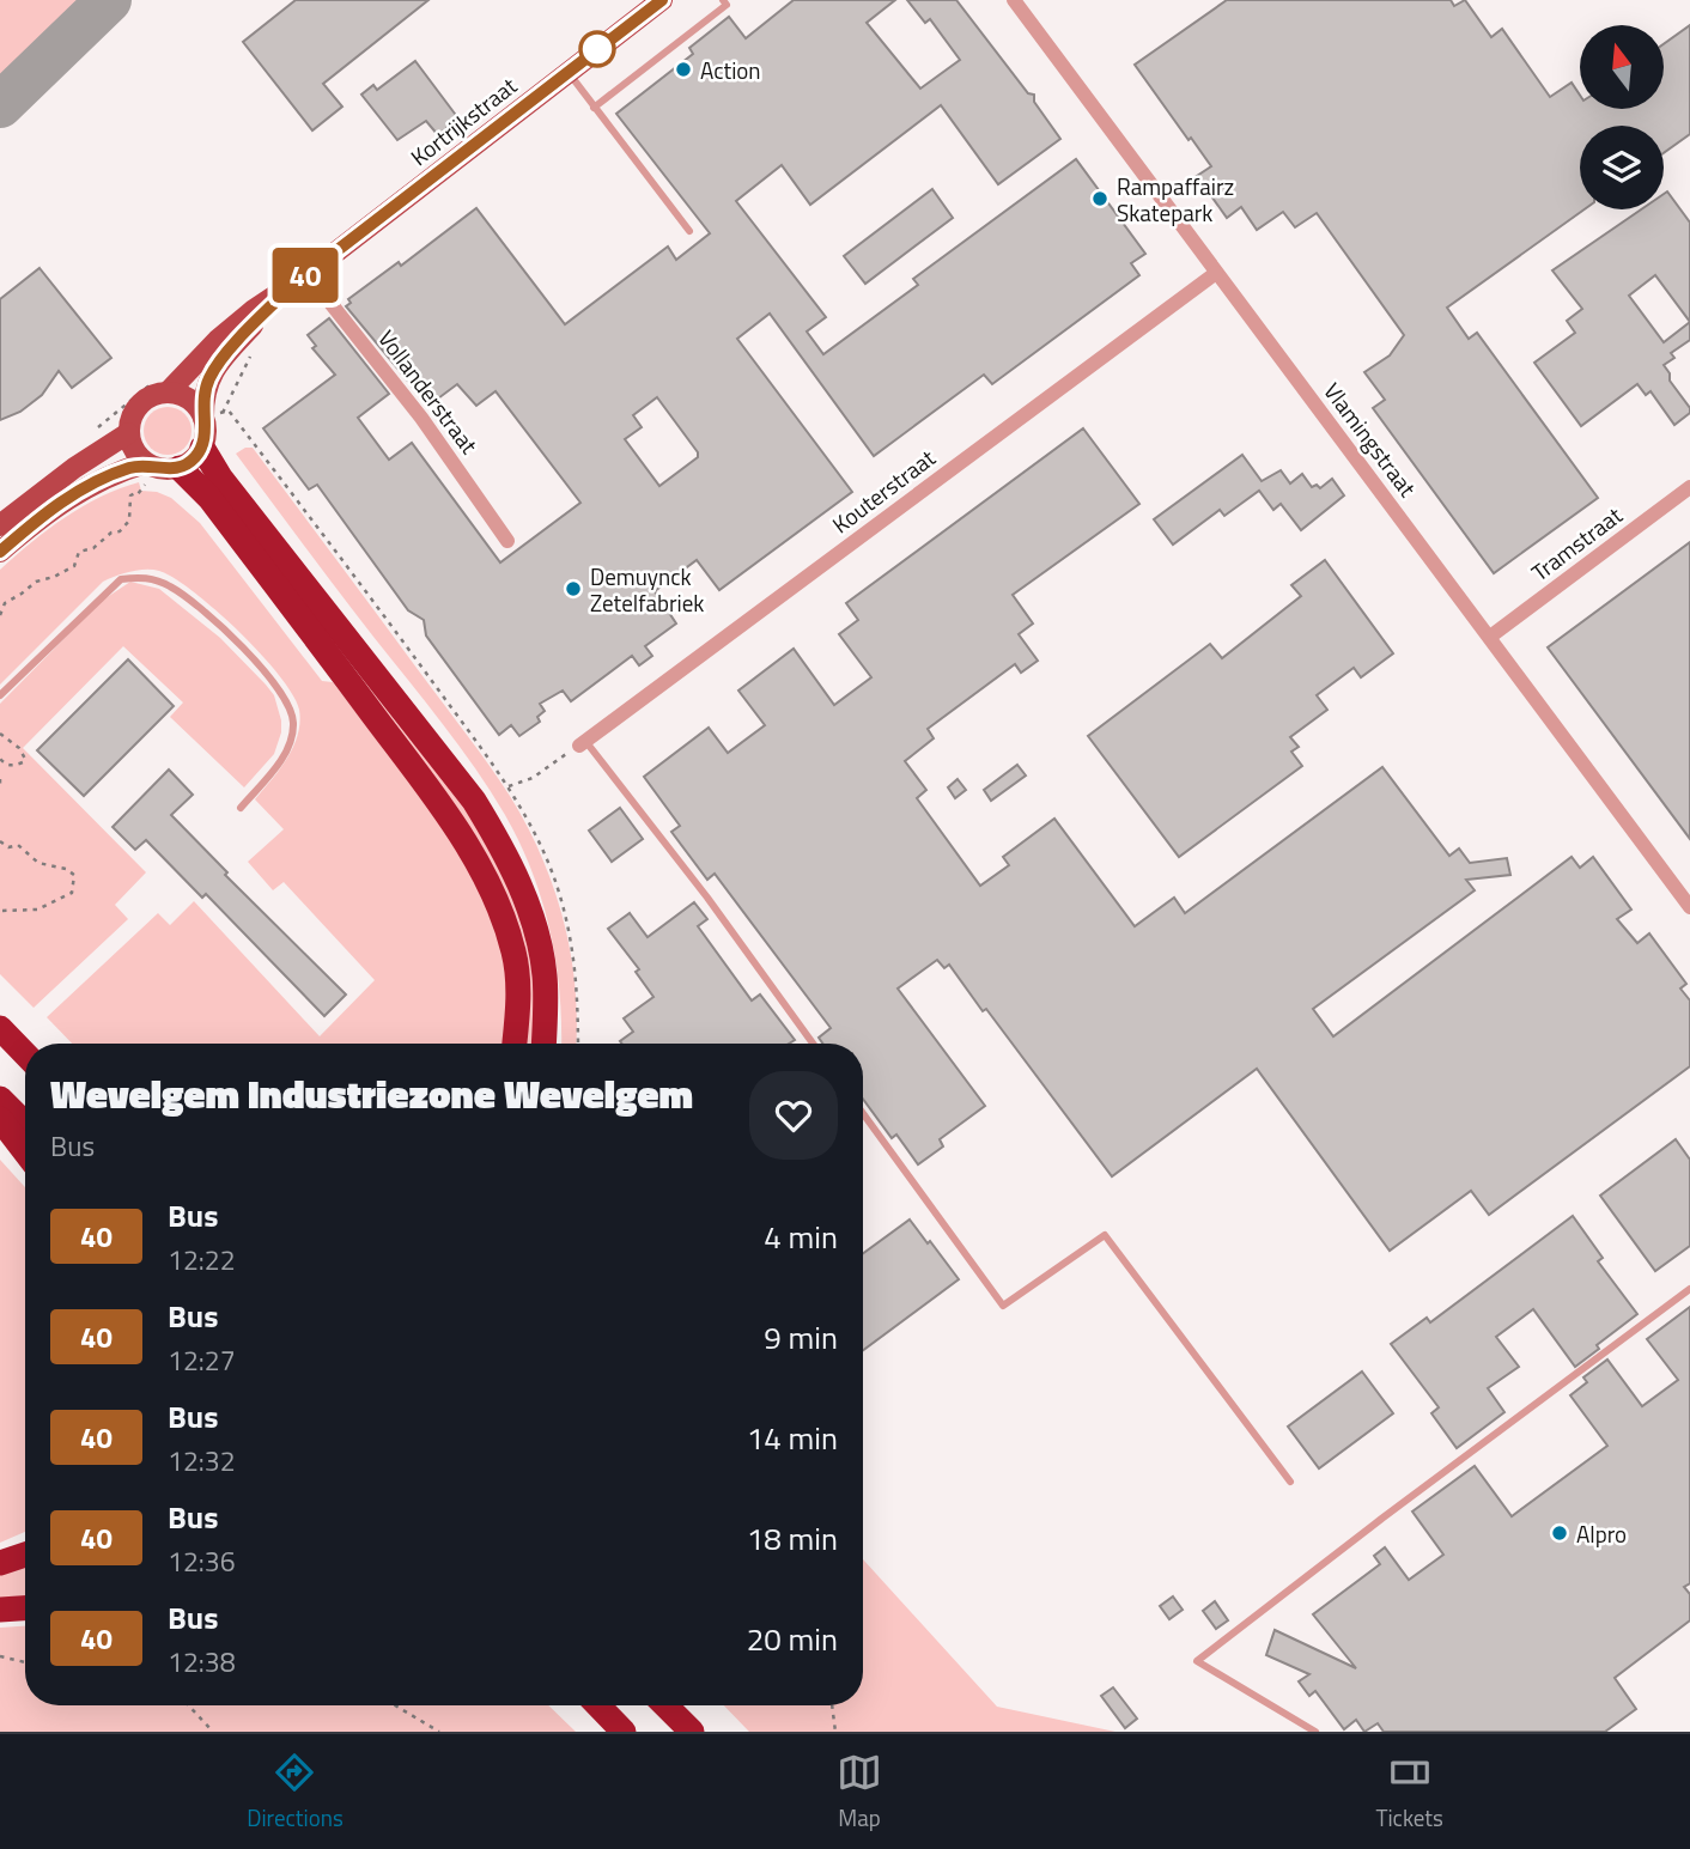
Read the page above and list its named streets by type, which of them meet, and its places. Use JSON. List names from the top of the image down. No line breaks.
{"streets":{"main road":["Kortrijkstraat"],"street":["Vollanderstraat","Vlamingstraat","Kouterstraat","Tramstraat"]},"crossings":[["Kortrijkstraat","Vollanderstraat"],["Vlamingstraat","Kouterstraat"],["Vlamingstraat","Tramstraat"]],"places":["Action","Rampaffairz Skatepark","Demuynck Zetelfabriek","Alpro"],"lines":["bus line 40"],"north":"top","page":{"on_map":"40","heading":["Wevelgem Industriezone Wevelgem","Bus"],"list":[{"mark":"40","name":"Bus","note":"12:22","value":"4 min"},{"mark":"40","name":"Bus","note":"12:27","value":"9 min"},{"mark":"40","name":"Bus","note":"12:32","value":"14 min"},{"mark":"40","name":"Bus","note":"12:36","value":"18 min"},{"mark":"40","name":"Bus","note":"12:38","value":"20 min"}],"tabs":["Directions","Map","Tickets"]}}
